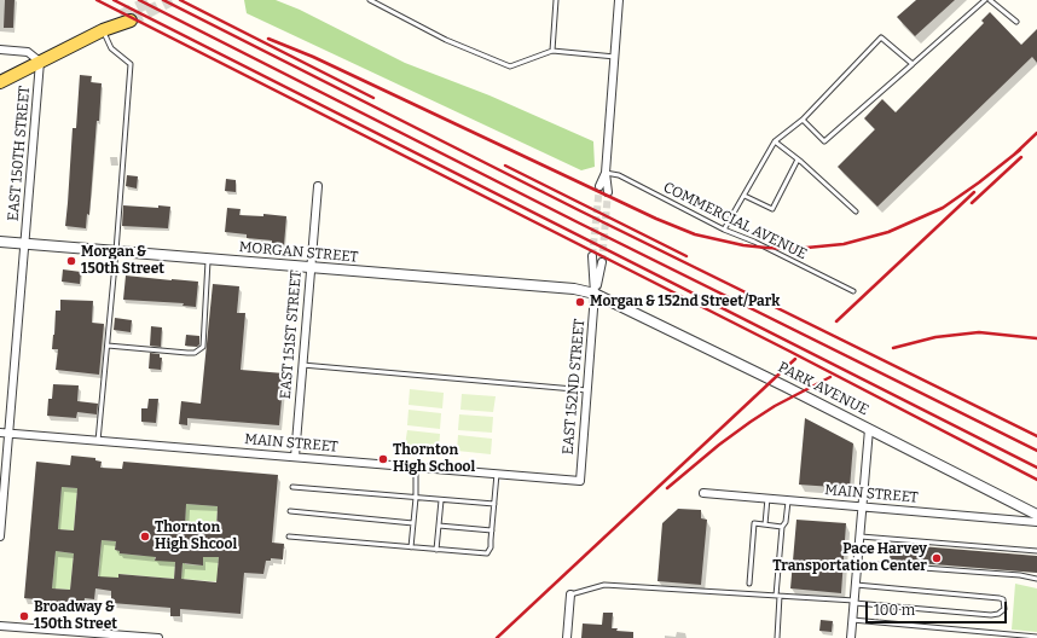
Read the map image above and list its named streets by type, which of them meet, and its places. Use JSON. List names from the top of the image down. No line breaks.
{"streets":{"street":["EAST 150TH STREET","MORGAN STREET","EAST 151ST STREET","EAST 152ND STREET","PARK AVENUE","MAIN STREET"],"lane":["COMMERCIAL AVENUE"]},"crossings":[["EAST 150TH STREET","MORGAN STREET"],["EAST 150TH STREET","MAIN STREET"],["MORGAN STREET","EAST 151ST STREET"],["MORGAN STREET","EAST 152ND STREET"],["MORGAN STREET","PARK AVENUE"],["EAST 151ST STREET","MAIN STREET"],["EAST 152ND STREET","PARK AVENUE"],["EAST 152ND STREET","MAIN STREET"]],"places":["Morgan & 150th Street","Morgan & 152nd Street/Park","Thornton High School","Thornton High Shcool","Pace Harvey Transportation Center","Broadway & 150th Street"],"scale_bar":"100 m"}
